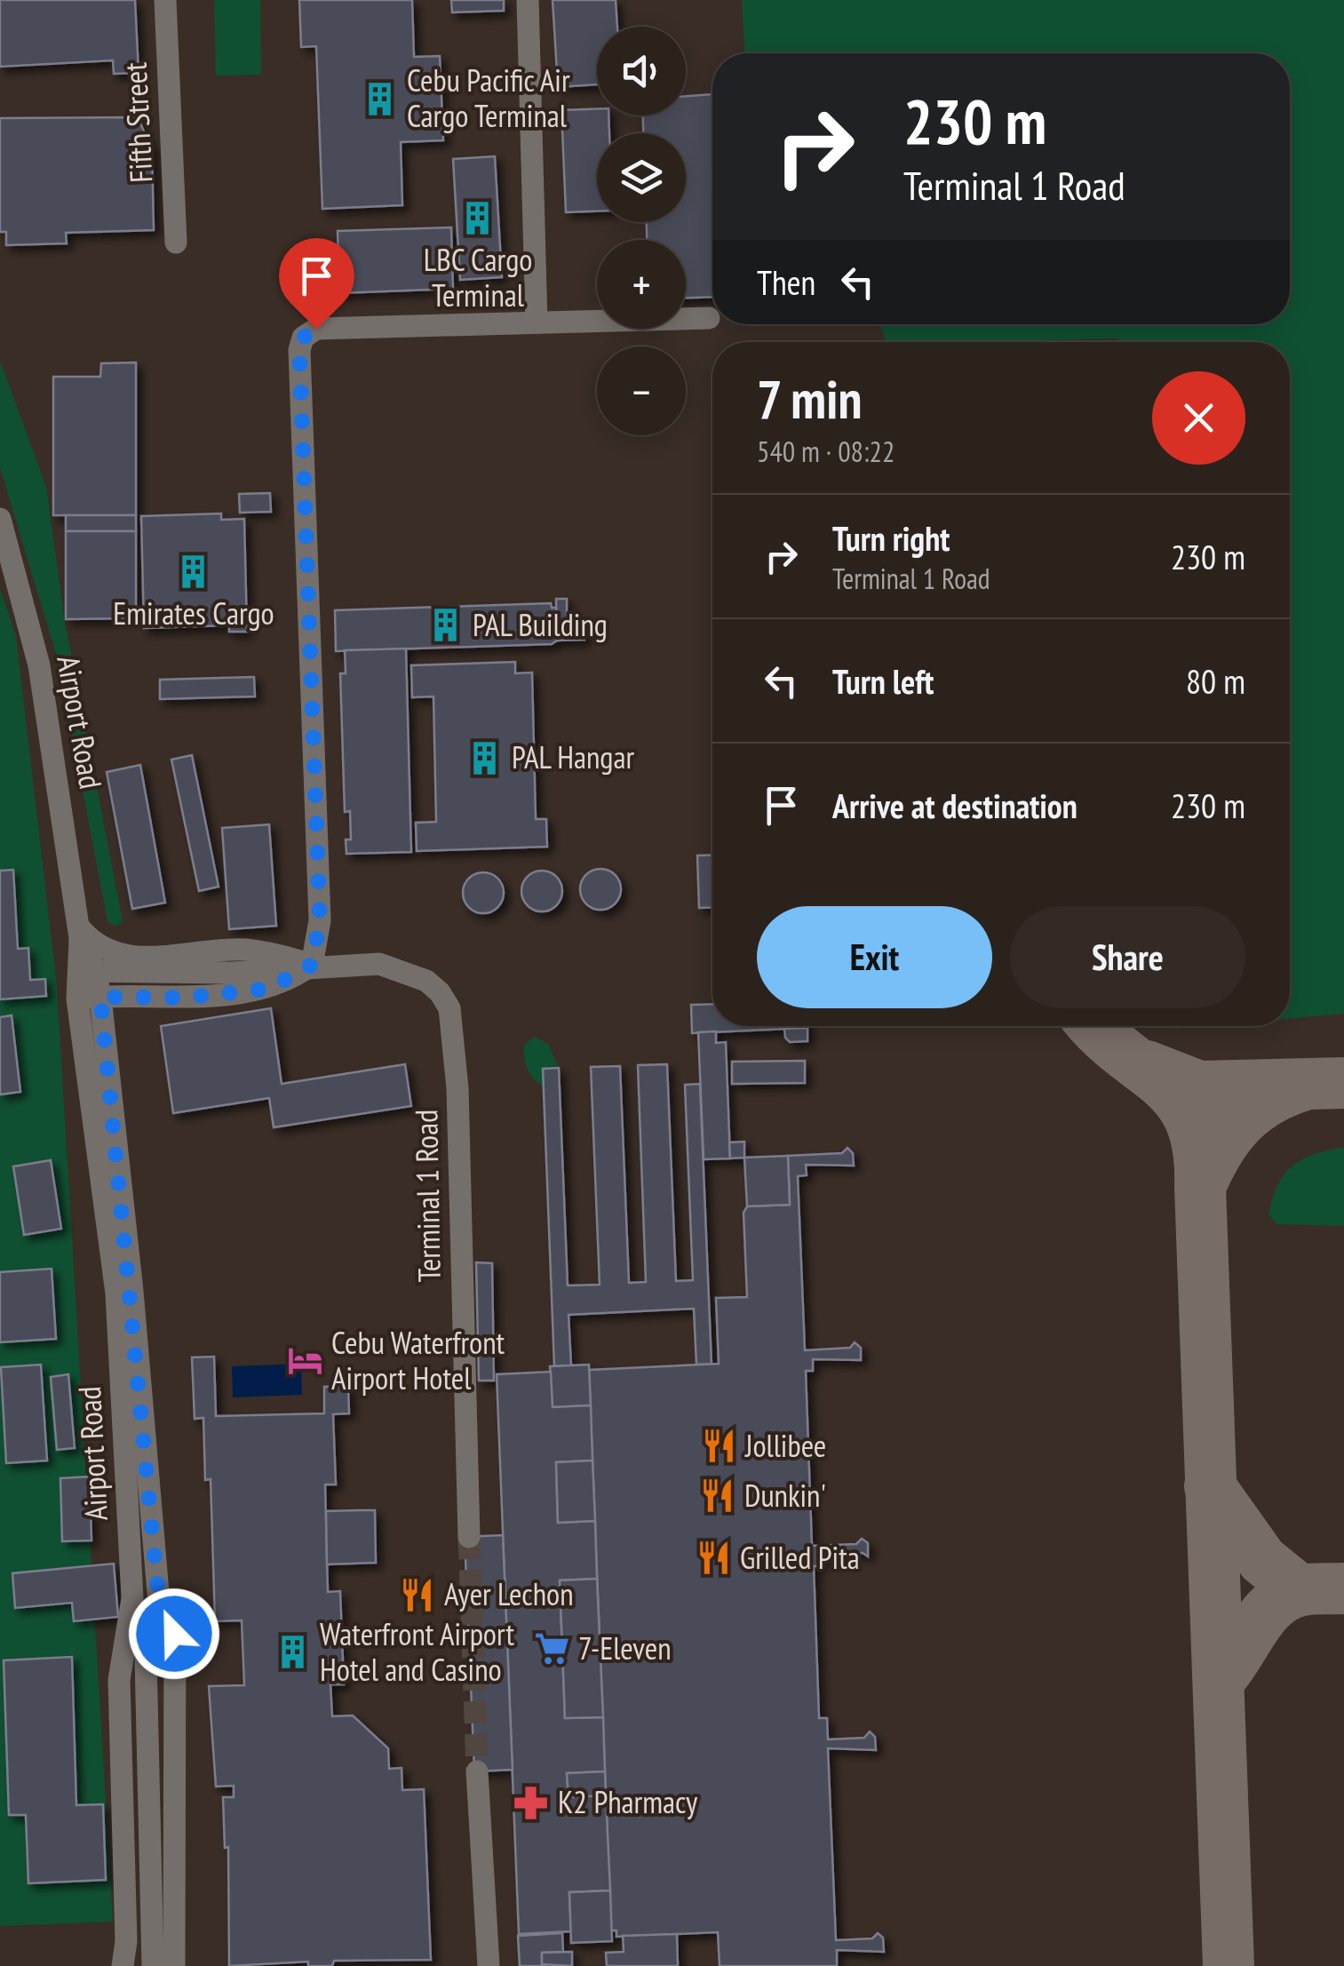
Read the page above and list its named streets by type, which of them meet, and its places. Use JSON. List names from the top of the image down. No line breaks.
{"streets":{"street":["Fifth Street","Airport Road","Terminal 1 Road"]},"crossings":[["Airport Road","Terminal 1 Road"]],"places":{"building":["Cebu Pacific Air Cargo Terminal","LBC Cargo Terminal","Emirates Cargo","PAL Building","PAL Hangar","Waterfront Airport Hotel and Casino"],"hotel":["Cebu Waterfront Airport Hotel"],"restaurant":["Jollibee","Dunkin'","Grilled Pita","Ayer Lechon"],"supermarket":["7-Eleven"],"pharmacy":["K2 Pharmacy"]},"page":{"map_buttons":["+","−"],"turn":["230 m","Terminal 1 Road"],"then":"Then","heading":["7 min","540 m · 08:22"],"list":[{"name":"Turn right","note":"Terminal 1 Road","value":"230 m"},{"name":"Turn left","value":"80 m"},{"name":"Arrive at destination","value":"230 m"}],"buttons":["Exit","Share"]}}
